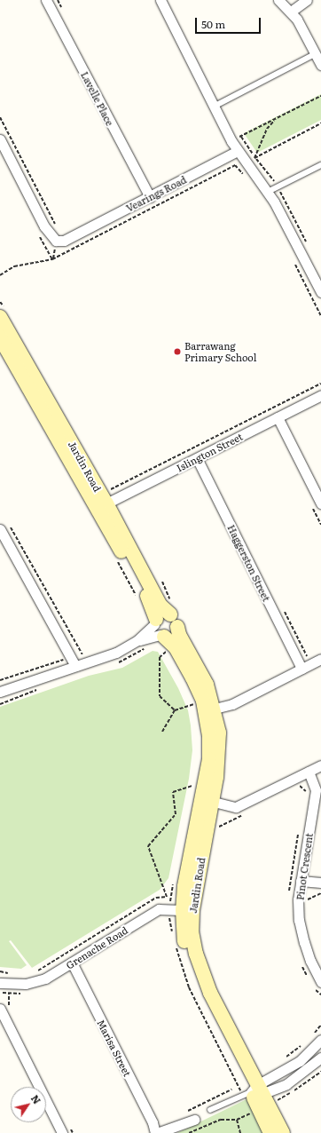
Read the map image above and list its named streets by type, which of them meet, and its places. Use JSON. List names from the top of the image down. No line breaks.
{"streets":{"street":["Lavelle Place","Vearings Road","Islington Street","Jardin Road","Haggerston Street","Pinot Crescent","Grenache Road","Marisa Street"]},"crossings":[["Lavelle Place","Vearings Road"],["Islington Street","Jardin Road"],["Islington Street","Haggerston Street"],["Jardin Road","Grenache Road"],["Grenache Road","Marisa Street"]],"places":["Barrawang Primary School"],"scale_bar":"50 m","north":"top right"}
